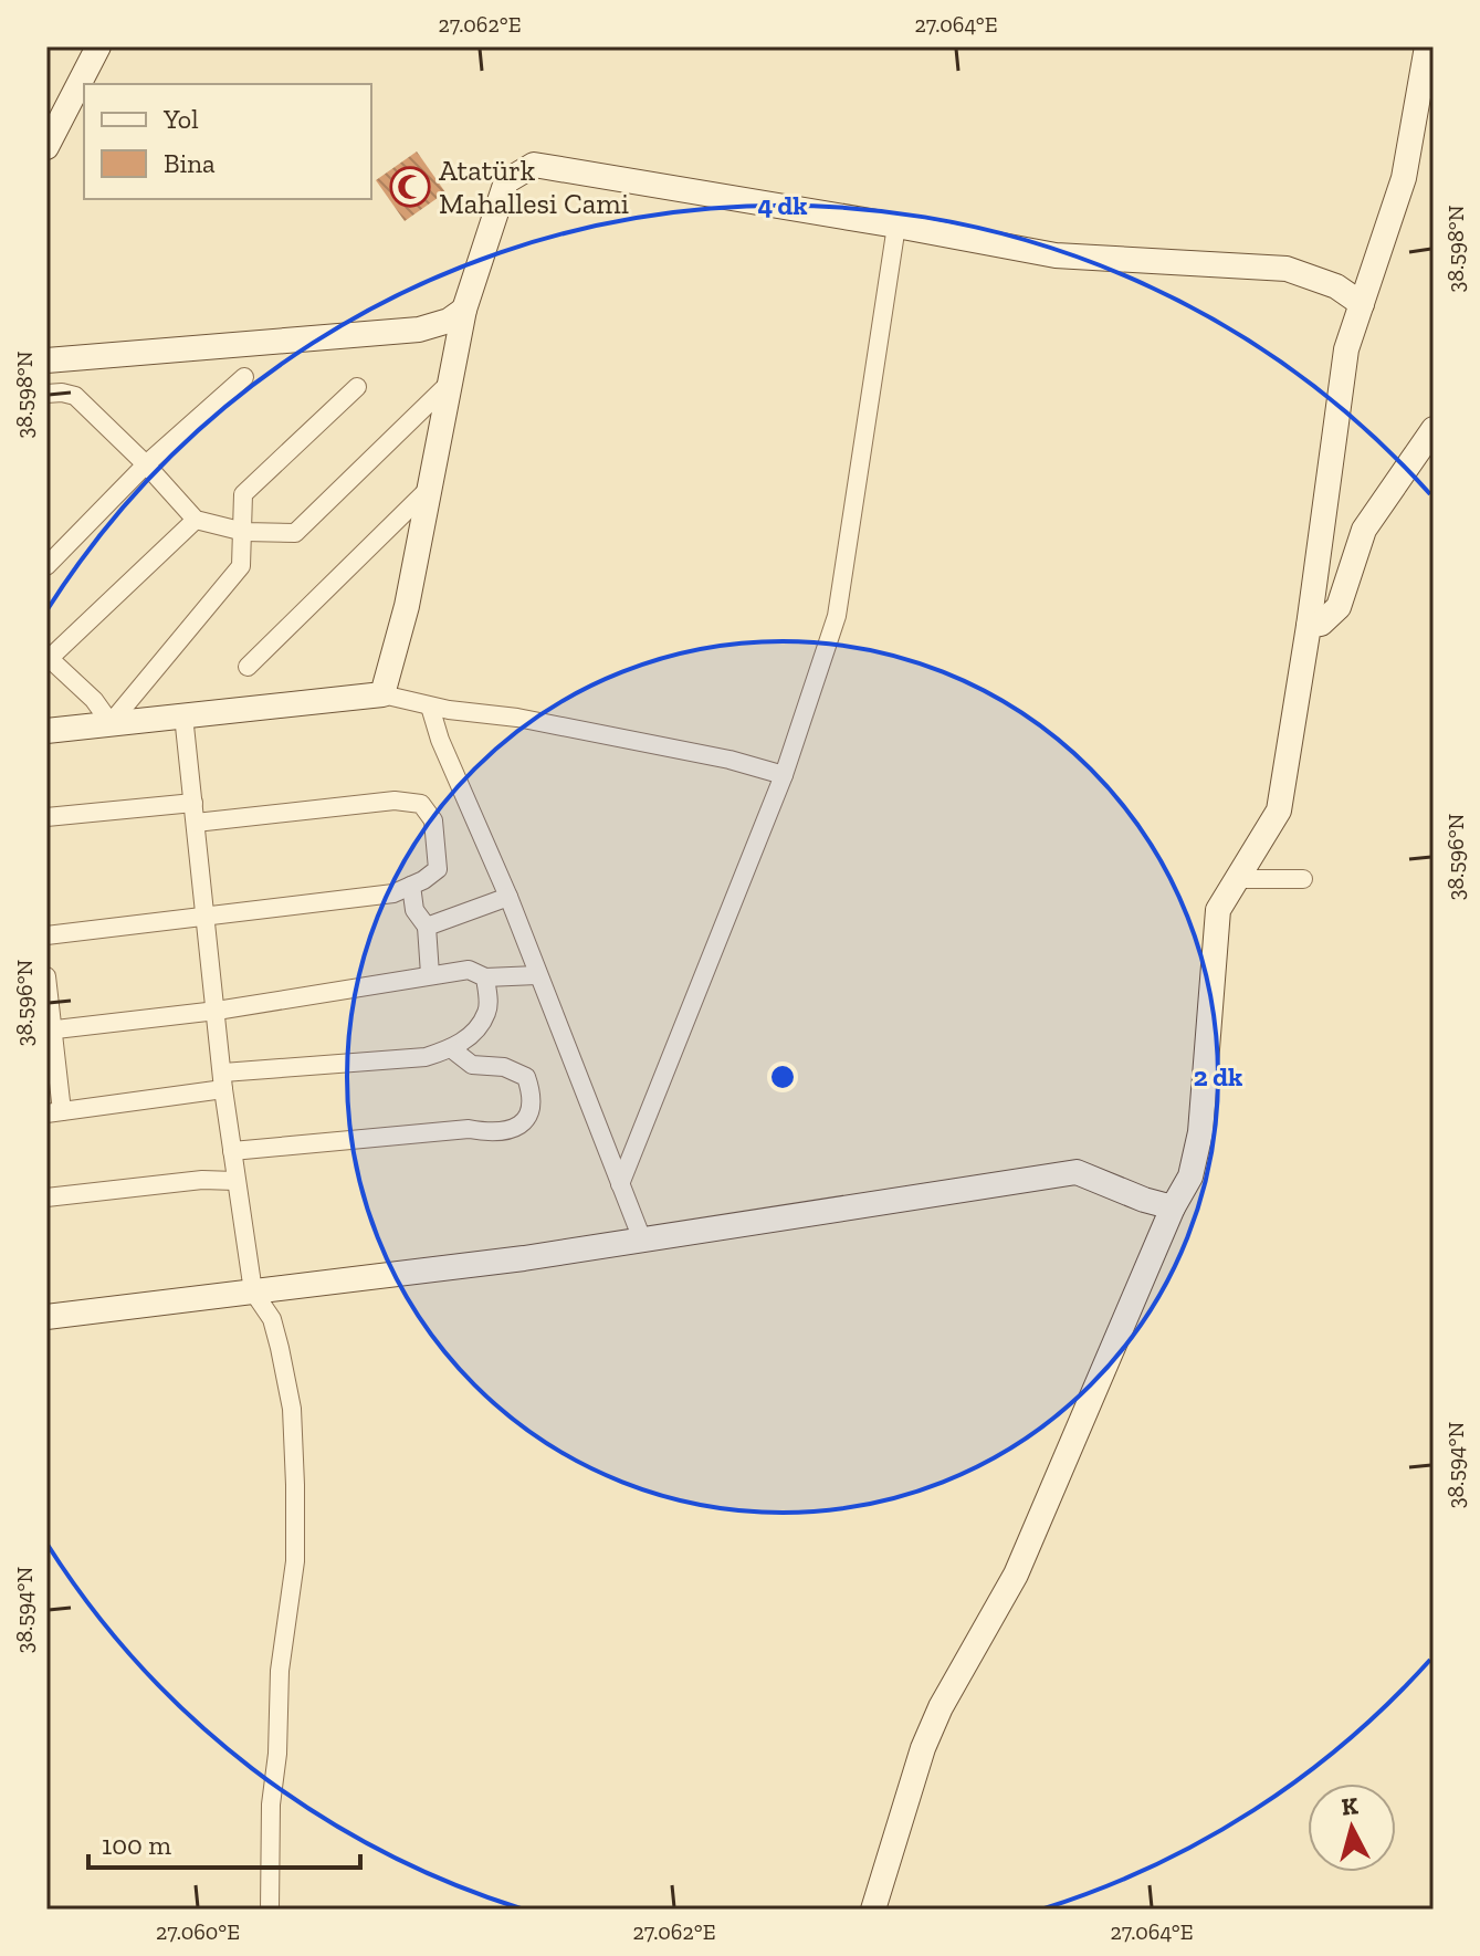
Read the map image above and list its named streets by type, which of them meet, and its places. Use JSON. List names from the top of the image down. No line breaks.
{"places":{"mosque":["Atatürk Mahallesi Cami"]},"legend":["Yol","Bina"],"scale_bar":"100 m","north":"top","coordinates":["27.062°E","27.064°E","38.598°N","38.596°N","38.594°N","27.060°E"],"rings":["4 dk","2 dk"]}
